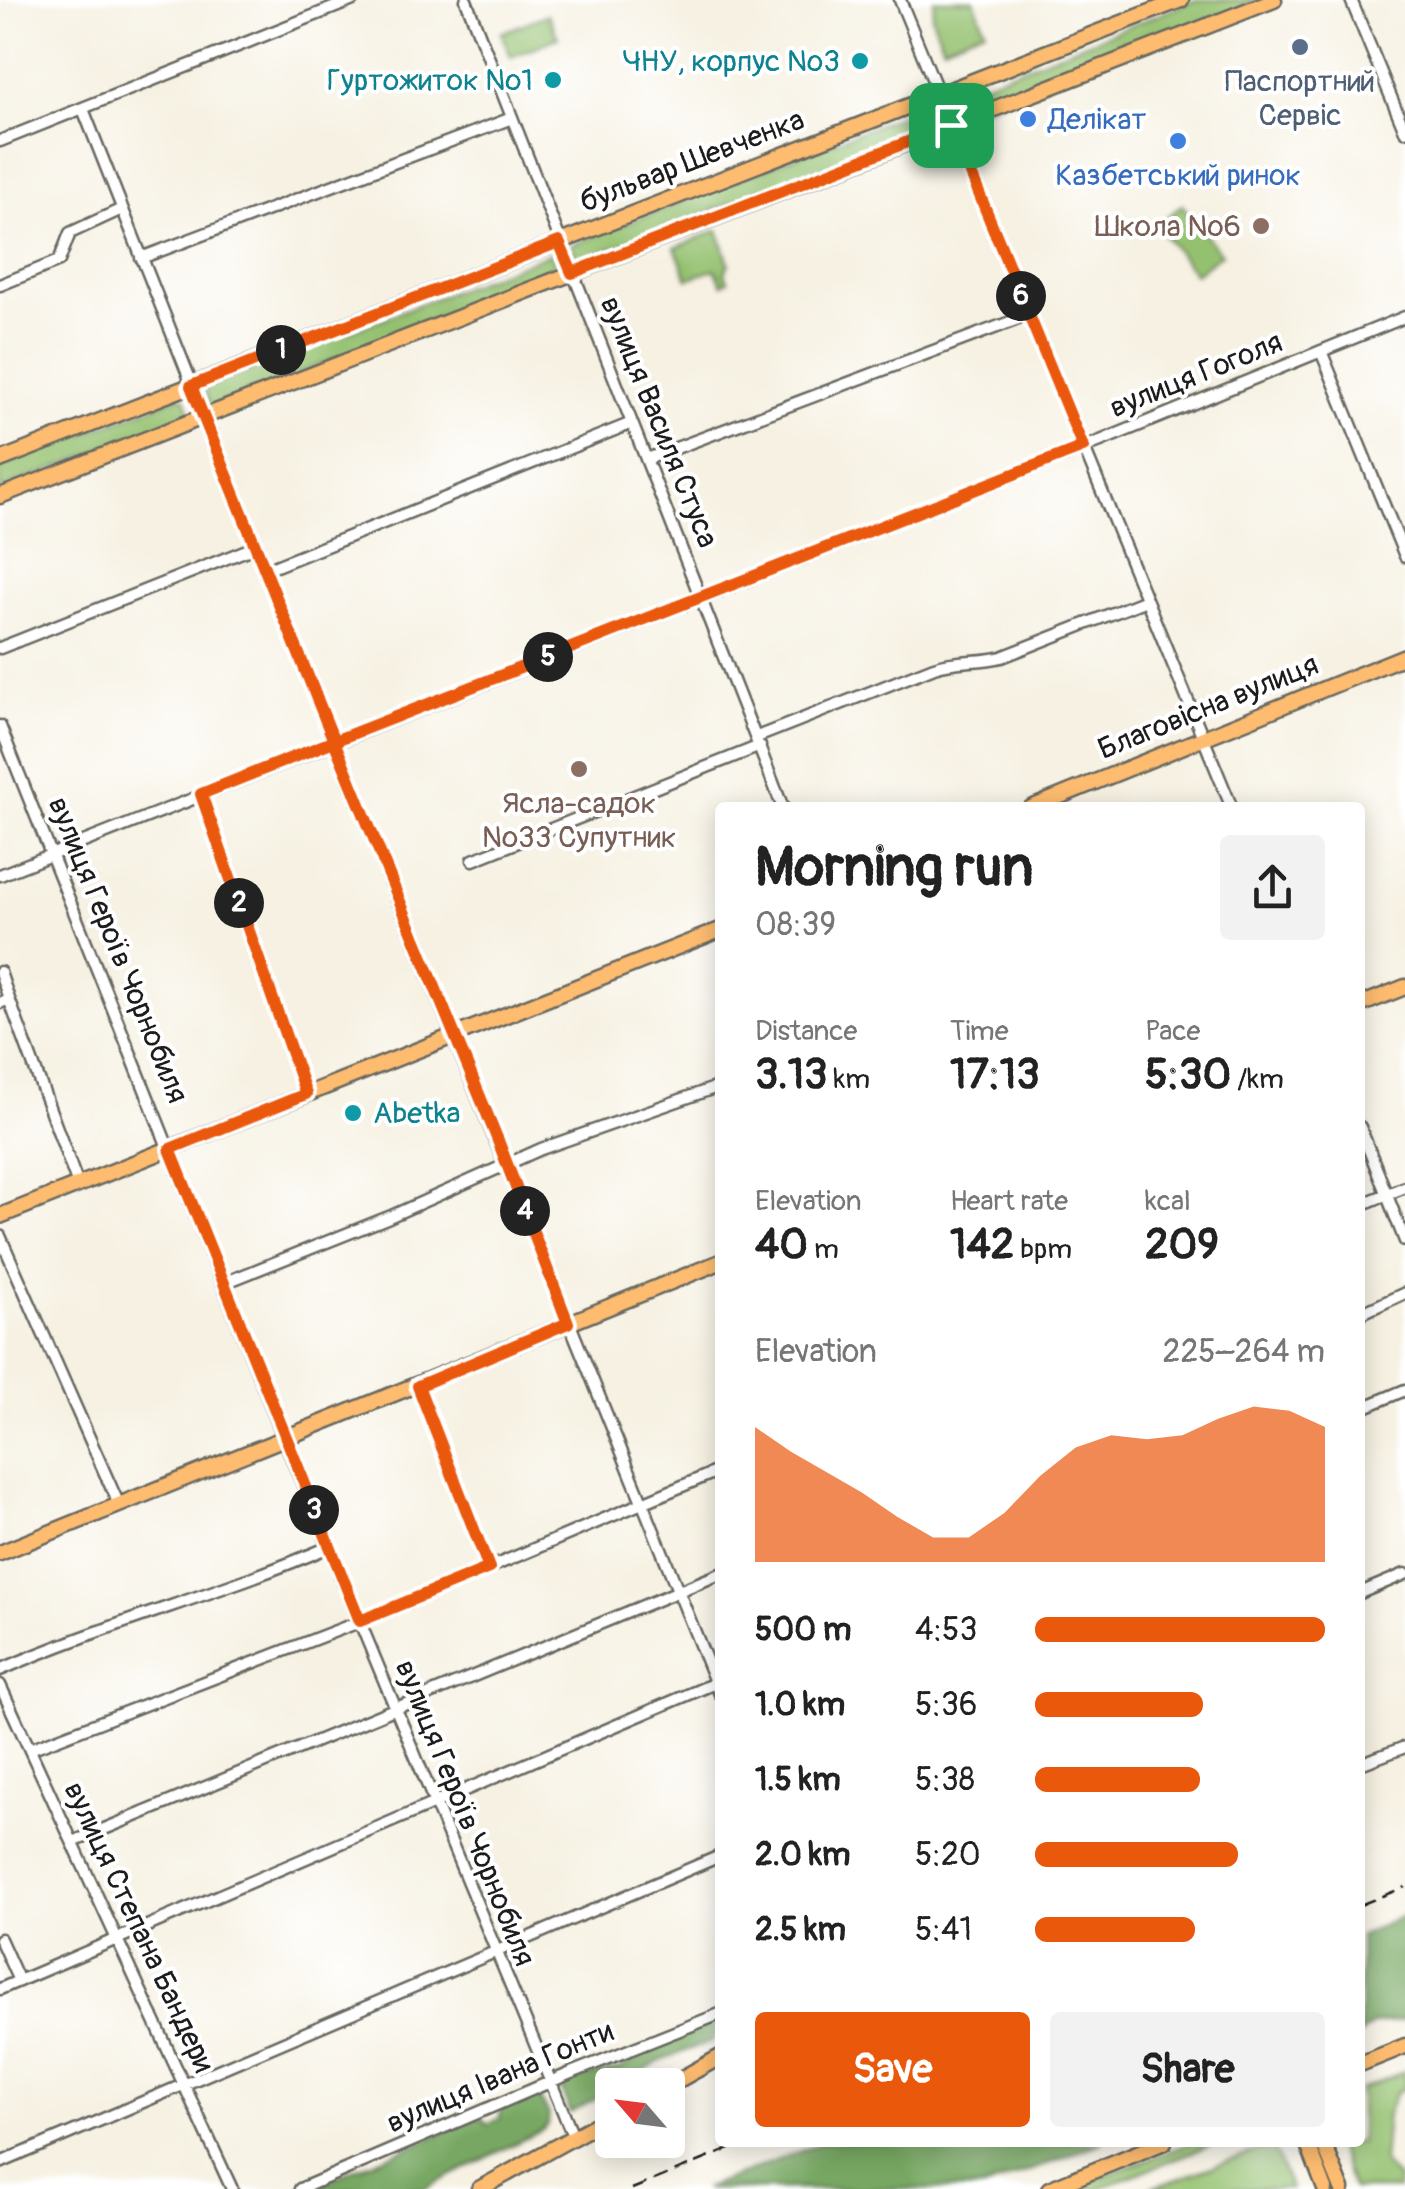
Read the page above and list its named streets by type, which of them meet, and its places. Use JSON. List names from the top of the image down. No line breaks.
{"streets":{"main road":["бульвар Шевченка","Благовісна вулиця"],"street":["вулиця Гоголя","вулиця Василя Стуса","вулиця Героїв Чорнобиля","вулиця Степана Бандери","вулиця Івана Гонти"]},"crossings":[["бульвар Шевченка","вулиця Василя Стуса"],["вулиця Гоголя","вулиця Василя Стуса"],["вулиця Гоголя","вулиця Героїв Чорнобиля"],["вулиця Героїв Чорнобиля","вулиця Івана Гонти"]],"places":["Паспортний Сервіс","ЧНУ, корпус №3","Гуртожиток №1","Делікат","Казбетський ринок","Школа №6","Ясла-садок №33 Супутник","Abetka"],"north":"top left","page":{"pins":["6","1","5","2","4","3"],"heading":["Morning run","08:39"],"stats":[["Distance","3.13 km"],["Time","17:13"],["Pace","5:30 /km"],["Elevation","40 m"],["Heart rate","142 bpm"],["kcal","209"]],"chart":["Elevation","225–264 m"],"list":[{"name":"500 m","note":"4:53"},{"name":"1.0 km","note":"5:36"},{"name":"1.5 km","note":"5:38"},{"name":"2.0 km","note":"5:20"},{"name":"2.5 km","note":"5:41"}],"buttons":["Save","Share"]}}
